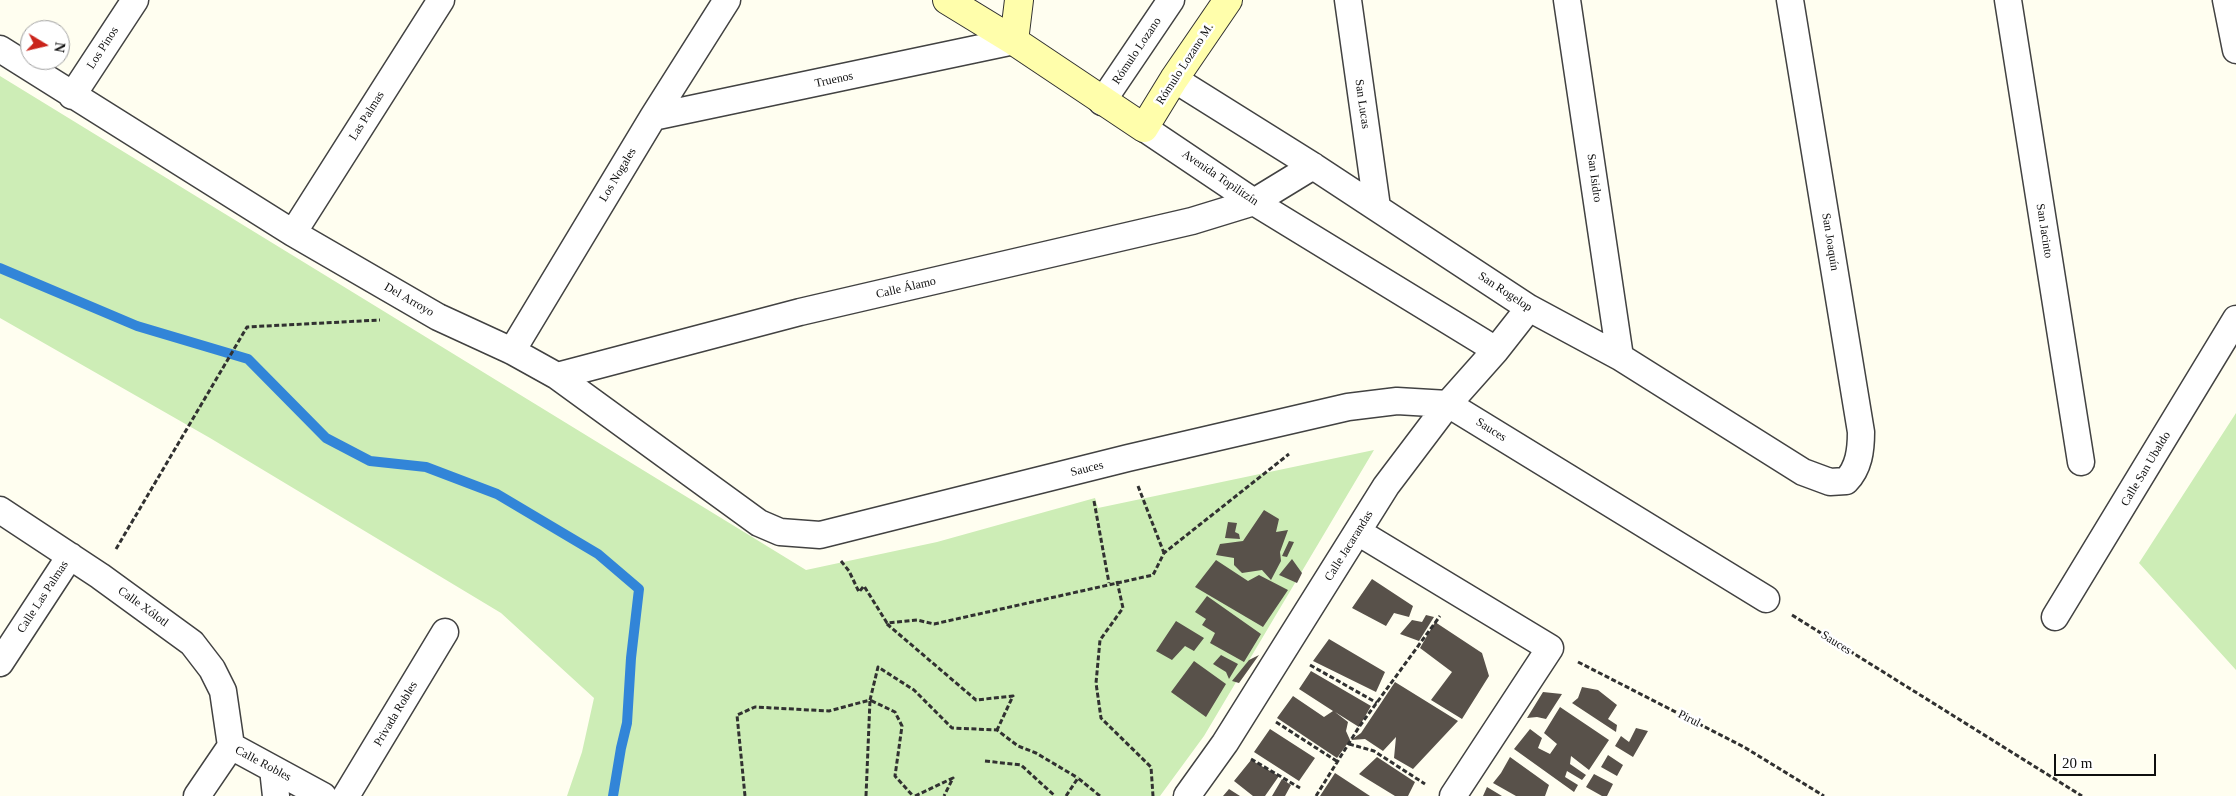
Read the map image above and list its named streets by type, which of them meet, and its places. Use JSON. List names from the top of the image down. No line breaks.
{"streets":{"street":["Los Pinos","Rómulo Lozano","Rómulo Lozano M.","Truenos","San Lucas","Las Palmas","Los Nogales","Avenida Topilitzín","San Isidro","San Jacinto","San Joaquín","Calle Álamo","San Rogelop","Del Arroyo","Sauces","Calle San Ubaldo","Calle Jacarandas","Calle Las Palmas","Calle Xólotl","Privada Robles","Calle Robles"],"path":["Pirul"]},"crossings":[["Los Pinos","Del Arroyo"],["Rómulo Lozano","Avenida Topilitzín"],["Rómulo Lozano M.","Avenida Topilitzín"],["Rómulo Lozano M.","San Rogelop"],["Truenos","Los Nogales"],["Truenos","Avenida Topilitzín"],["San Lucas","San Rogelop"],["Las Palmas","Del Arroyo"],["Los Nogales","Del Arroyo"],["Avenida Topilitzín","Calle Álamo"],["Avenida Topilitzín","Calle Jacarandas"],["San Isidro","San Rogelop"],["San Joaquín","San Rogelop"],["Calle Álamo","San Rogelop"],["Calle Álamo","Del Arroyo"],["San Rogelop","Calle Jacarandas"],["Del Arroyo","Sauces"],["Sauces","Calle Jacarandas"],["Calle Las Palmas","Calle Xólotl"],["Calle Xólotl","Calle Robles"]],"scale_bar":"20 m","north":"right"}
